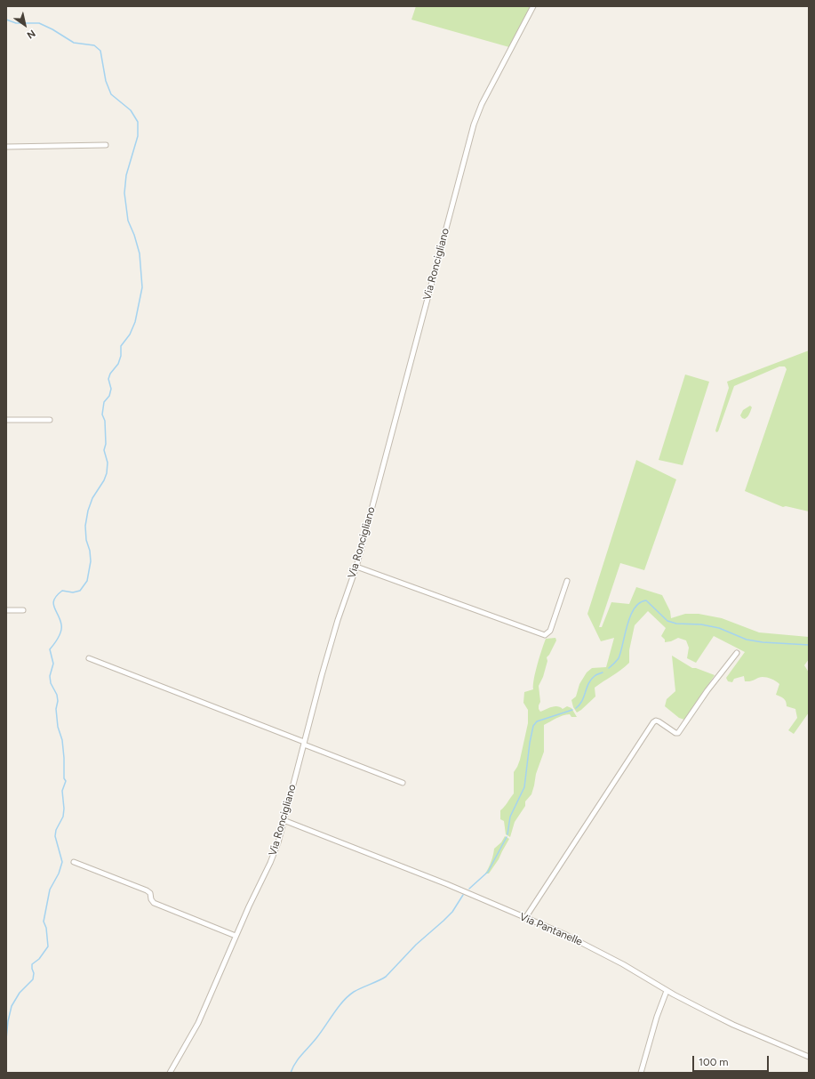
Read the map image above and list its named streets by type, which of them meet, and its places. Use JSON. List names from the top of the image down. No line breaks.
{"streets":{"street":["Via Roncigliano","Via Pantanelle"]},"crossings":[["Via Roncigliano","Via Pantanelle"]],"scale_bar":"100 m","north":"bottom right"}
